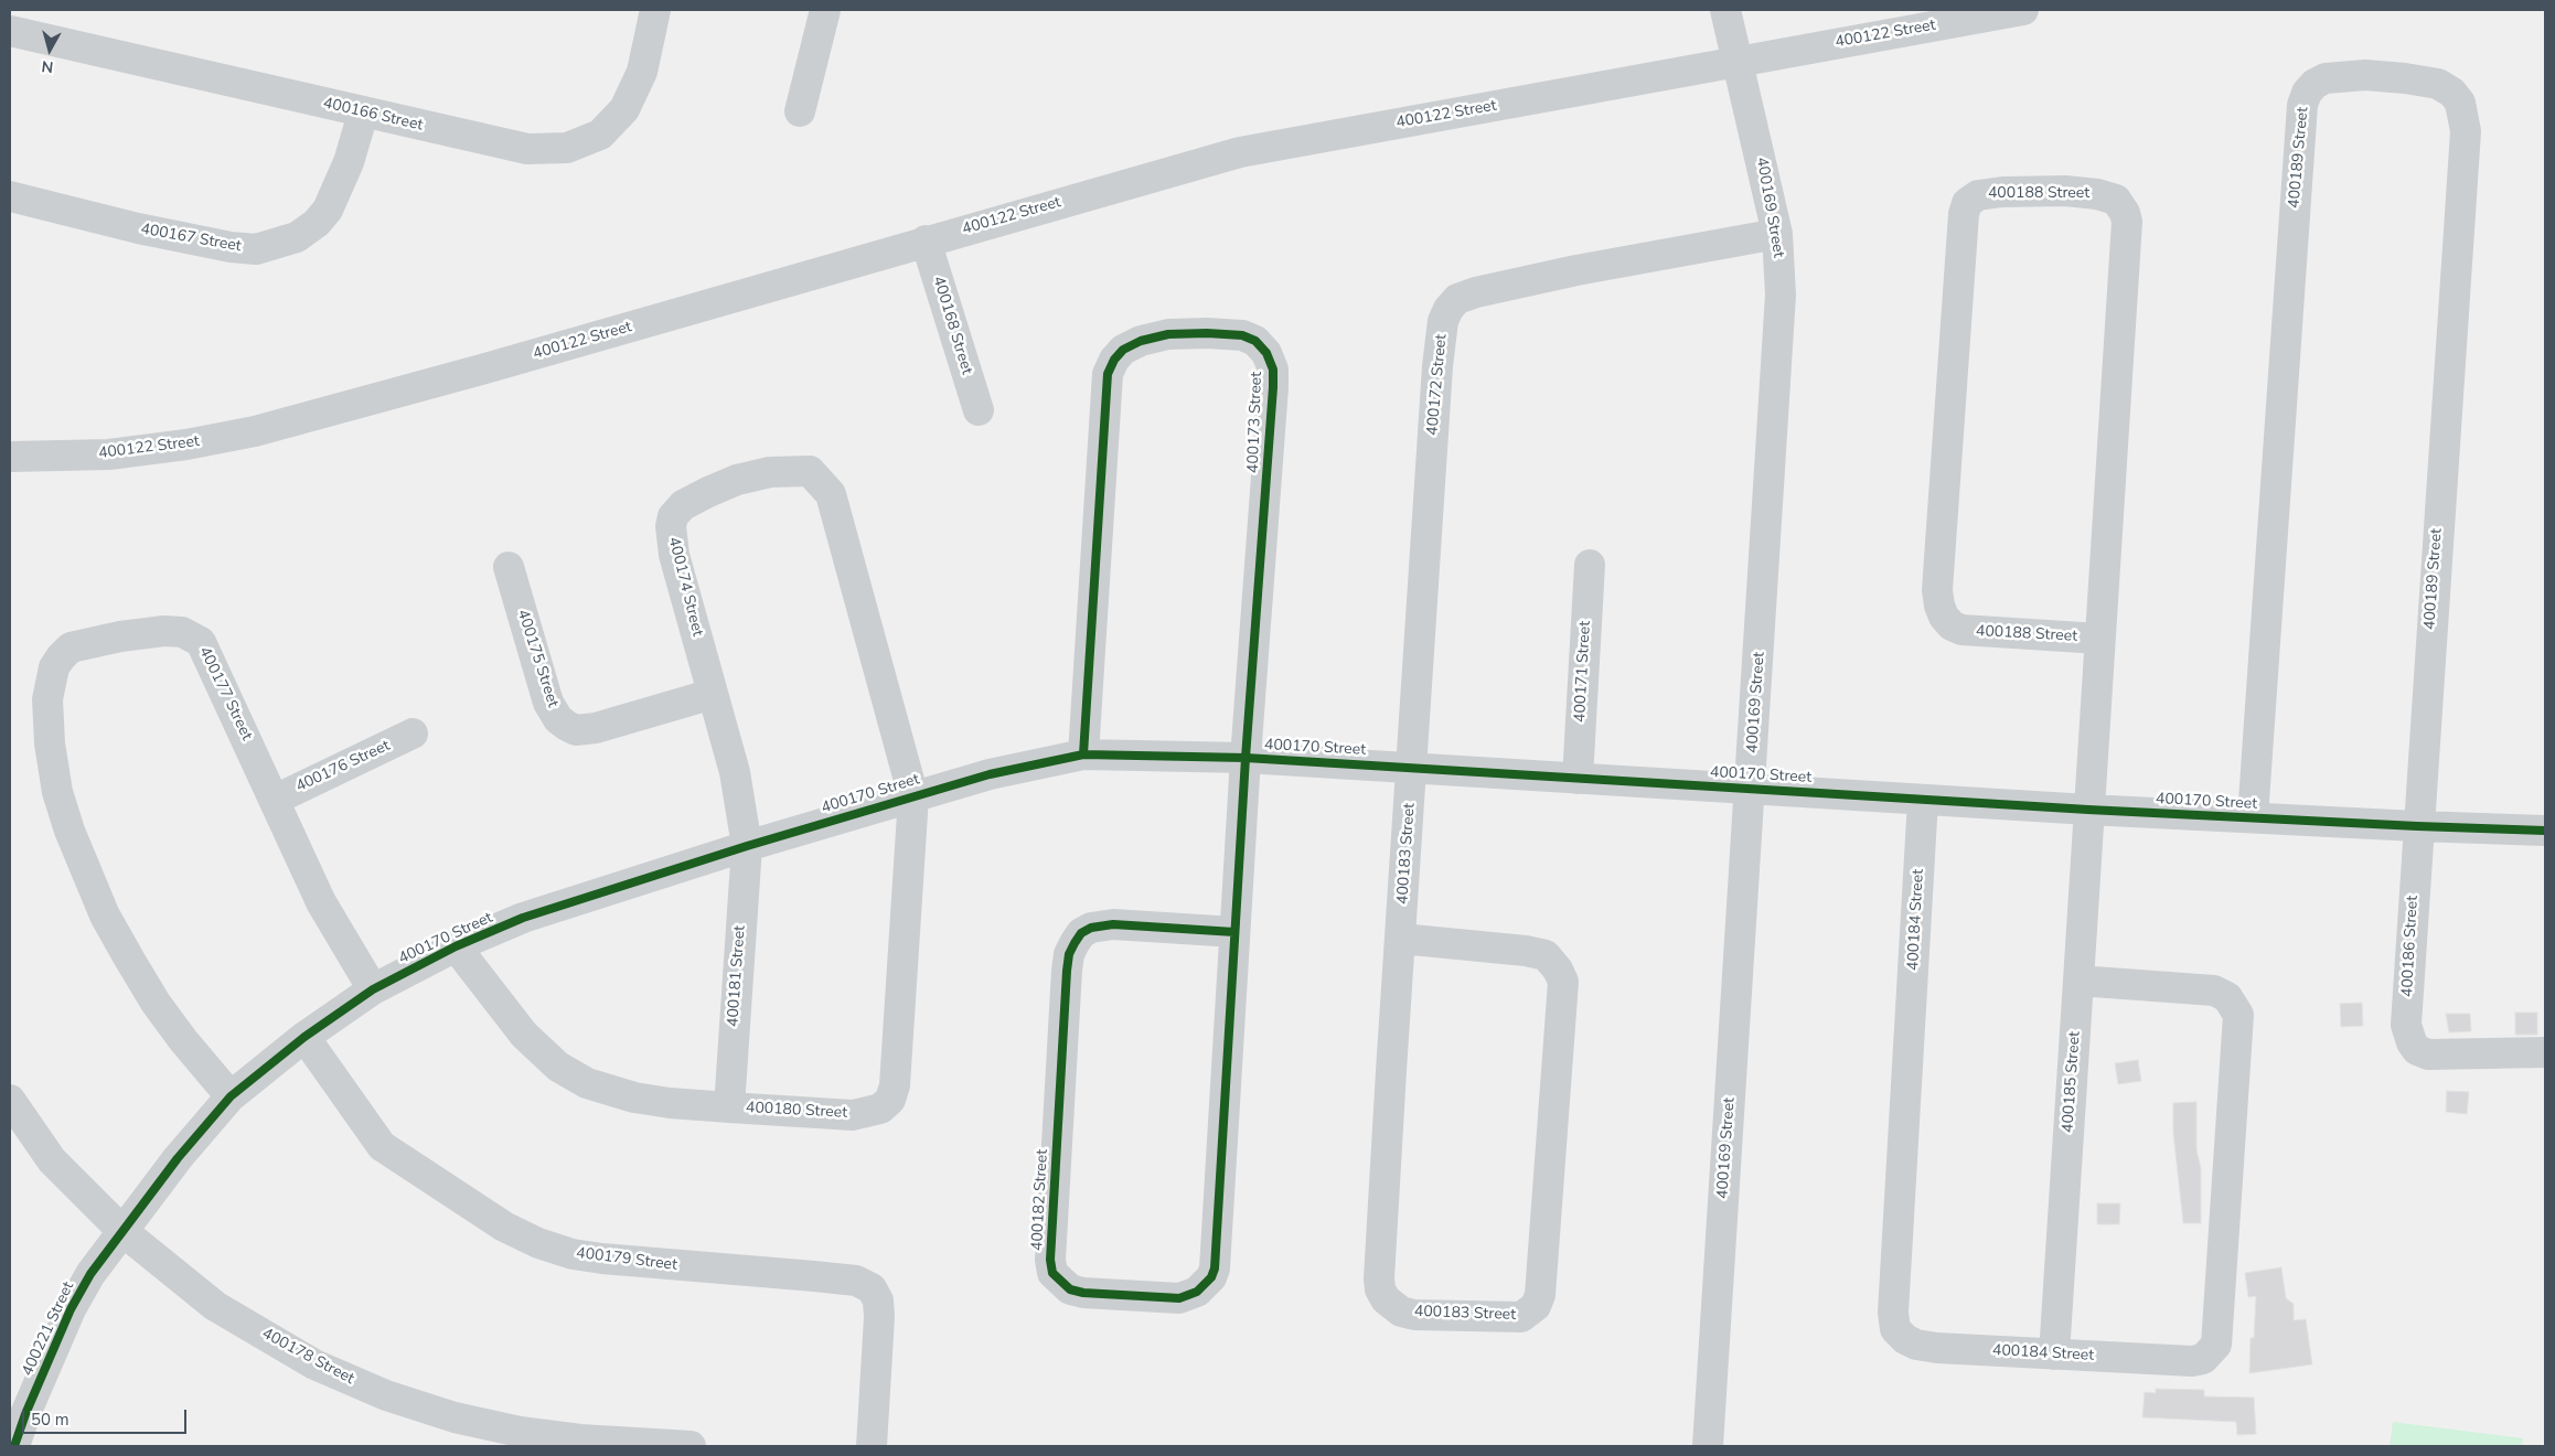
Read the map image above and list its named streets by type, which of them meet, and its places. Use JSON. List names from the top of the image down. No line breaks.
{"streets":{"street":["400122 Street","400166 Street","400189 Street","400188 Street","400169 Street","400167 Street","400168 Street","400172 Street","400173 Street","400174 Street","400175 Street","400171 Street","400177 Street","400170 Street","400176 Street","400183 Street","400184 Street","400186 Street","400181 Street","400185 Street","400180 Street","400182 Street","400179 Street","400221 Street","400178 Street"]},"crossings":[["400122 Street","400169 Street"],["400122 Street","400168 Street"],["400166 Street","400167 Street"],["400189 Street","400170 Street"],["400189 Street","400186 Street"],["400188 Street","400170 Street"],["400188 Street","400185 Street"],["400169 Street","400172 Street"],["400169 Street","400170 Street"],["400172 Street","400170 Street"],["400172 Street","400183 Street"],["400173 Street","400170 Street"],["400173 Street","400182 Street"],["400174 Street","400175 Street"],["400174 Street","400170 Street"],["400174 Street","400181 Street"],["400174 Street","400180 Street"],["400171 Street","400170 Street"],["400177 Street","400170 Street"],["400177 Street","400176 Street"],["400170 Street","400183 Street"],["400170 Street","400184 Street"],["400170 Street","400186 Street"],["400170 Street","400181 Street"],["400170 Street","400185 Street"],["400170 Street","400180 Street"],["400170 Street","400182 Street"],["400170 Street","400179 Street"],["400170 Street","400221 Street"],["400170 Street","400178 Street"],["400184 Street","400185 Street"],["400181 Street","400180 Street"],["400221 Street","400178 Street"]],"scale_bar":"50 m","north":"bottom"}
